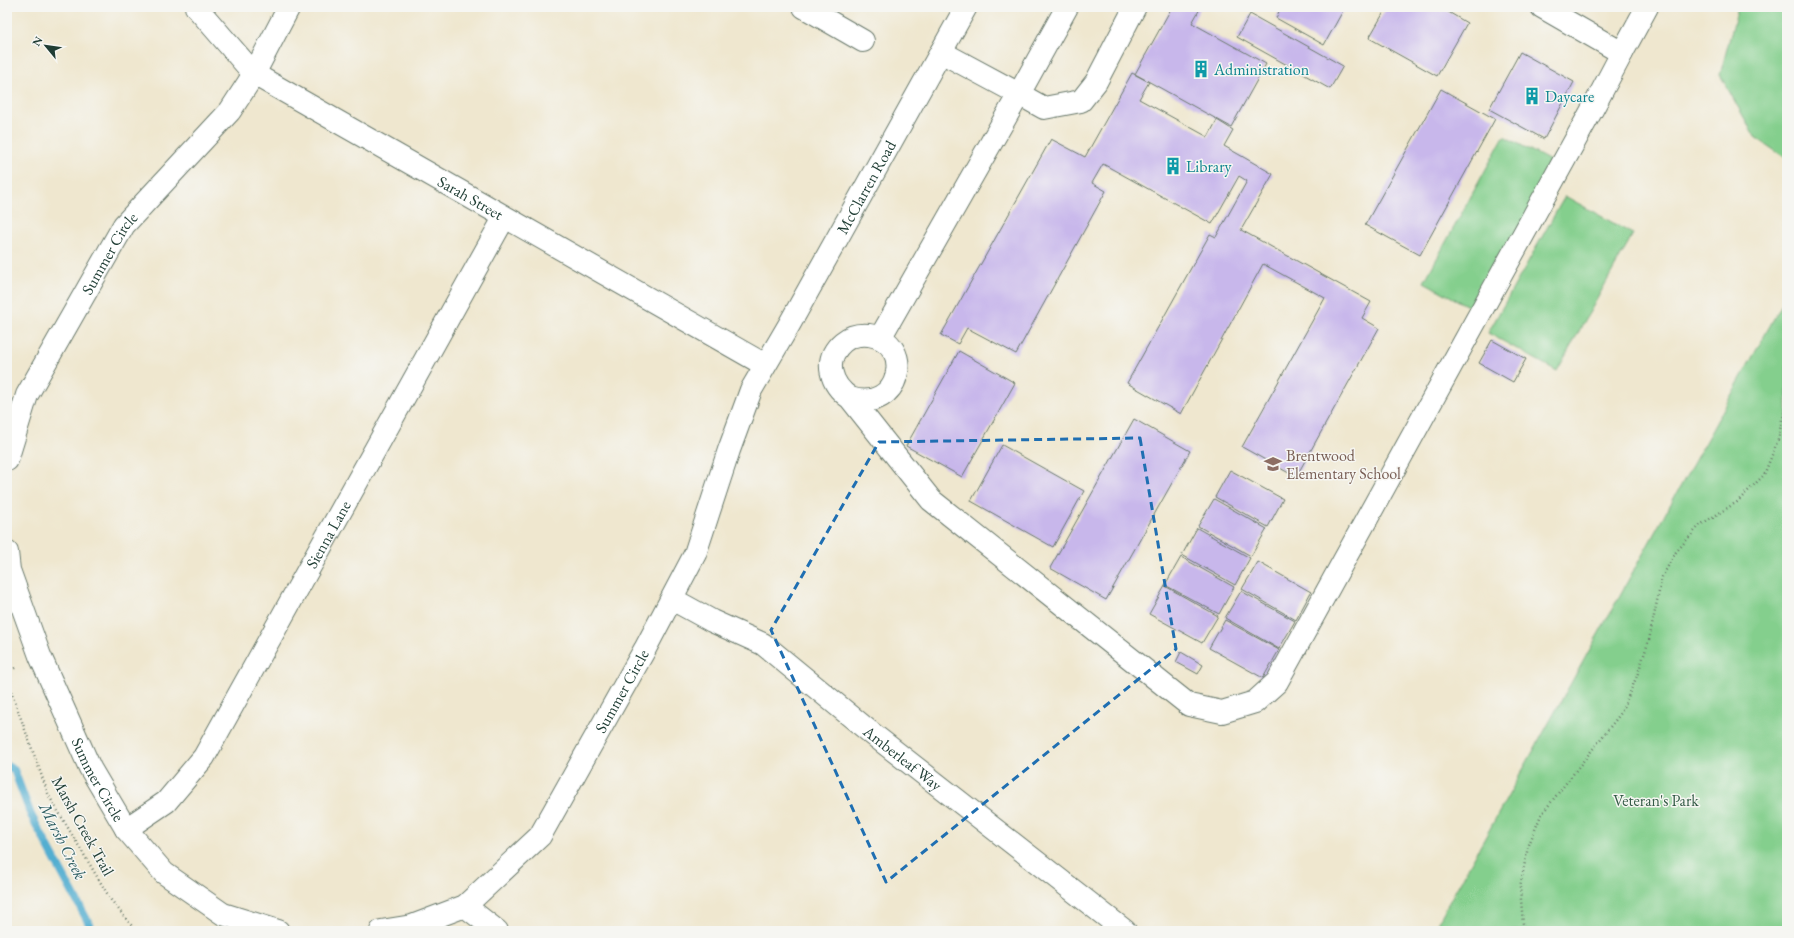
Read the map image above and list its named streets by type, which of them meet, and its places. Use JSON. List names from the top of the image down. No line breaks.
{"streets":{"street":["McClarren Road","Sarah Street","Summer Circle","Sienna Lane","Amberleaf Way"],"path":["Marsh Creek Trail"]},"crossings":[["McClarren Road","Sarah Street"],["McClarren Road","Summer Circle"],["Sarah Street","Summer Circle"],["Sarah Street","Sienna Lane"],["Summer Circle","Sienna Lane"],["Summer Circle","Amberleaf Way"]],"water":["Marsh Creek"],"parks":["Veteran's Park"],"places":{"building":["Administration","Daycare","Library"],"school or university":["Brentwood Elementary School"]},"north":"top left"}
